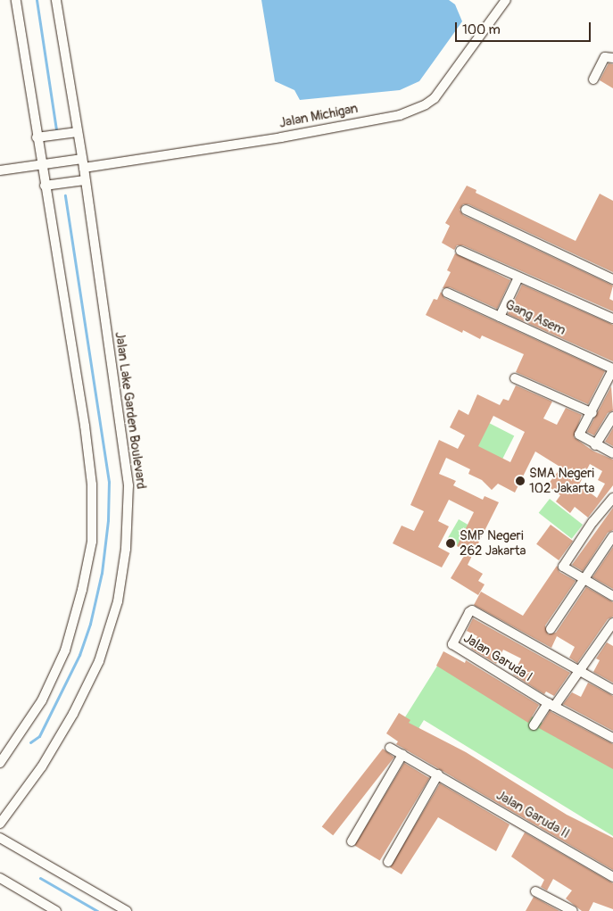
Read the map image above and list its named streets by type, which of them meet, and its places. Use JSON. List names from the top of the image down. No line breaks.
{"streets":{"street":["Jalan Michigan","Gang Asem","Jalan Lake Garden Boulevard","Jalan Garuda I","Jalan Garuda II"]},"crossings":[["Jalan Michigan","Jalan Lake Garden Boulevard"]],"places":["SMA Negeri 102 Jakarta","SMP Negeri 262 Jakarta"],"scale_bar":"100 m"}
